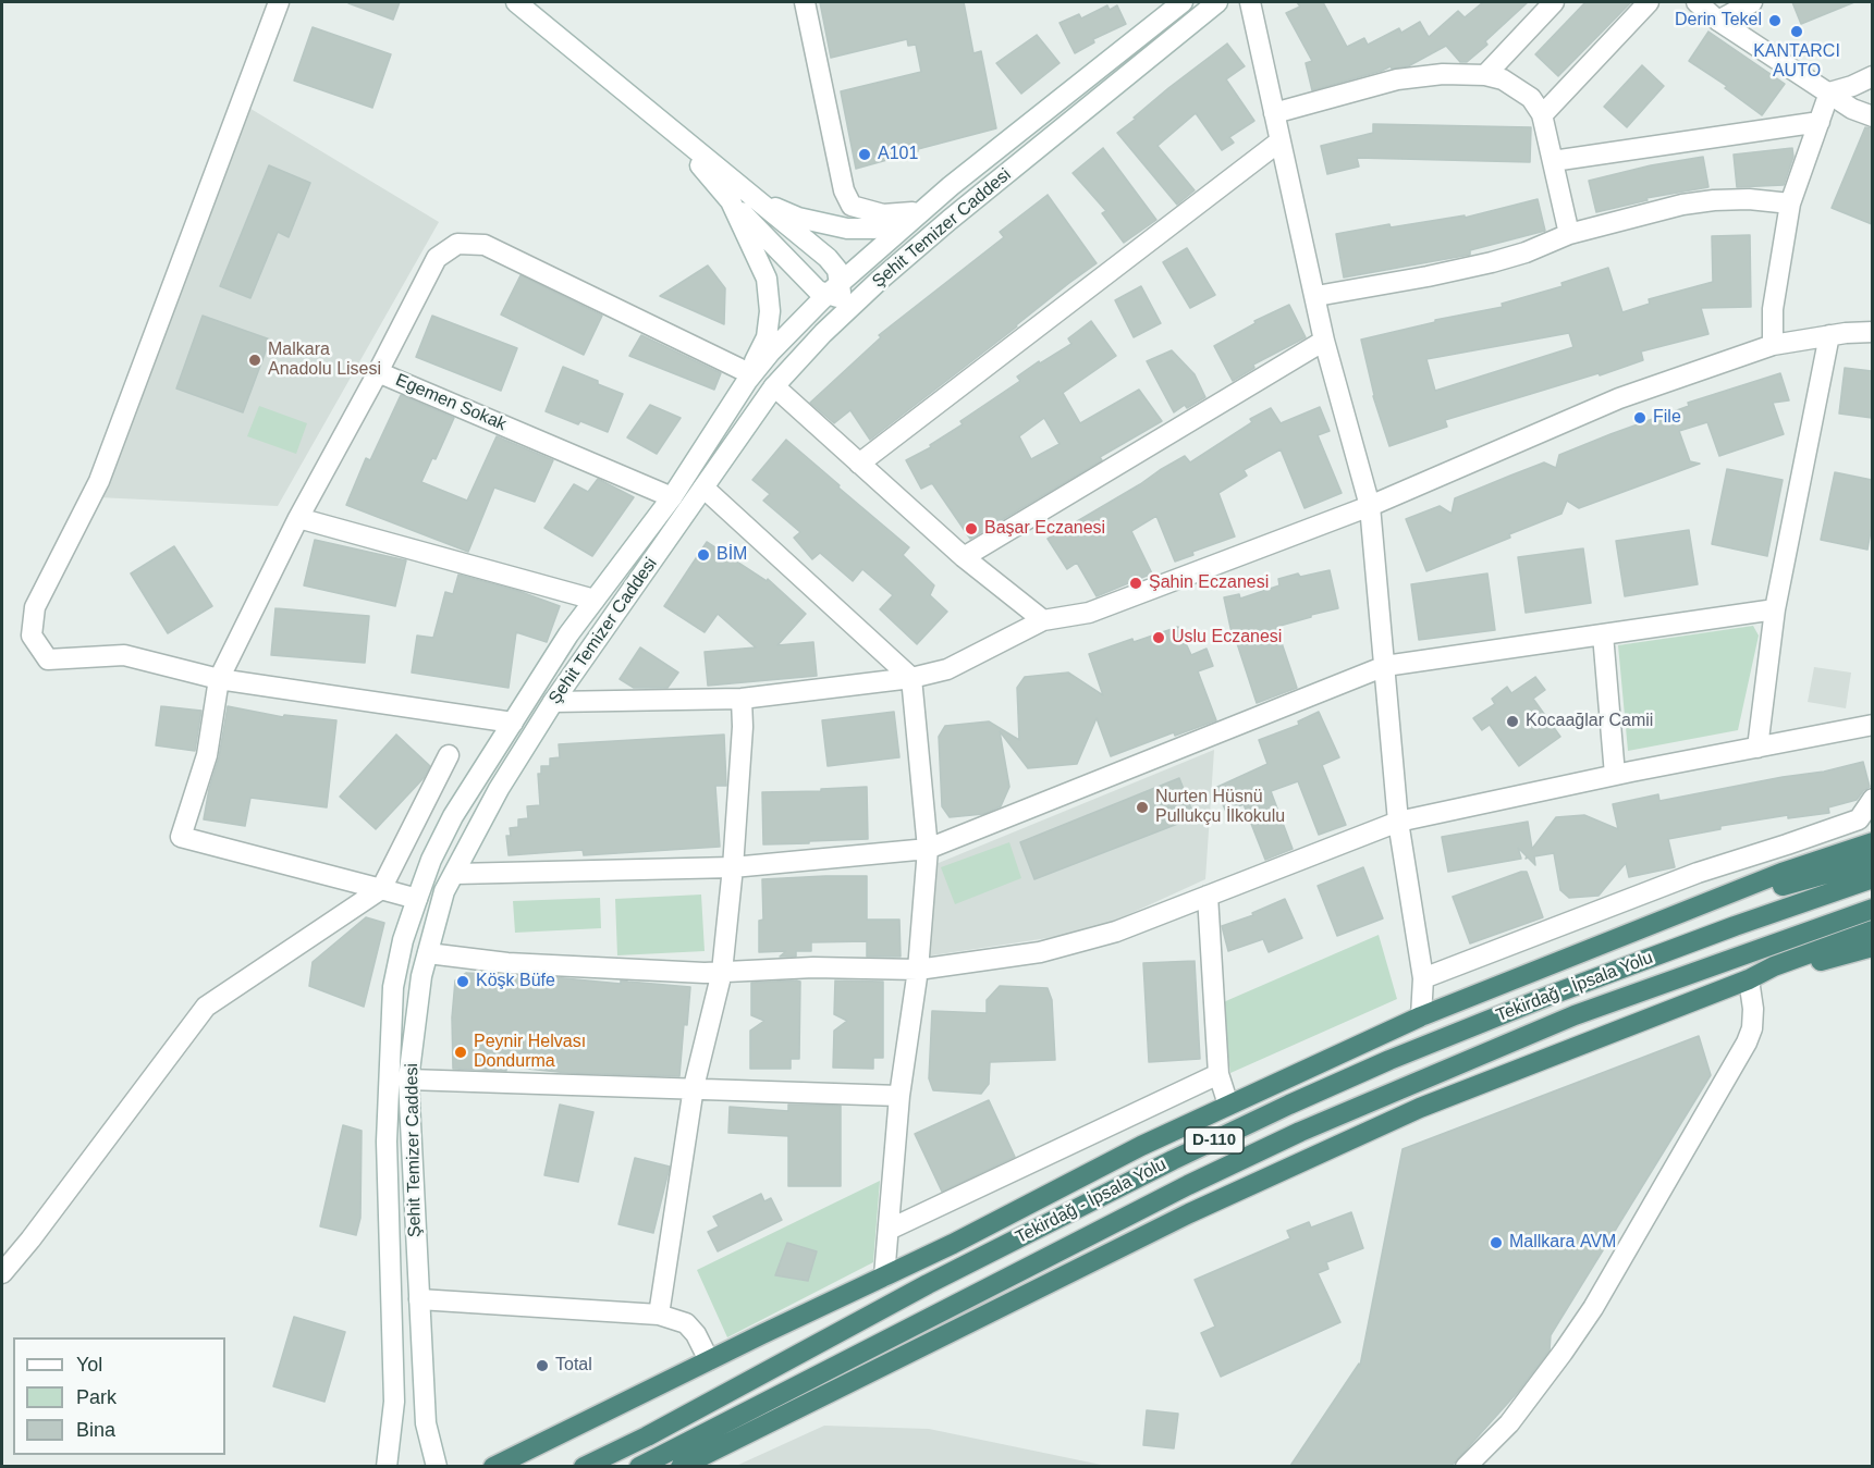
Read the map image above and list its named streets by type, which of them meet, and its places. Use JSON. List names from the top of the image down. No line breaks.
{"streets":{"highway":["Tekirdağ - İpsala Yolu","D-110"],"street":["Şehit Temizer Caddesi","Egemen Sokak"]},"crossings":[["Şehit Temizer Caddesi","Egemen Sokak"]],"places":["Derin Tekel","KANTARCI AUTO","A101","Malkara Anadolu Lisesi","File","Başar Eczanesi","BİM","Şahin Eczanesi","Uslu Eczanesi","Kocaağlar Camii","Nurten Hüsnü Pullukçu İlkokulu","Köşk Büfe","Peynir Helvası Dondurma","Mallkara AVM","Total"],"legend":["Yol","Park","Bina"]}
